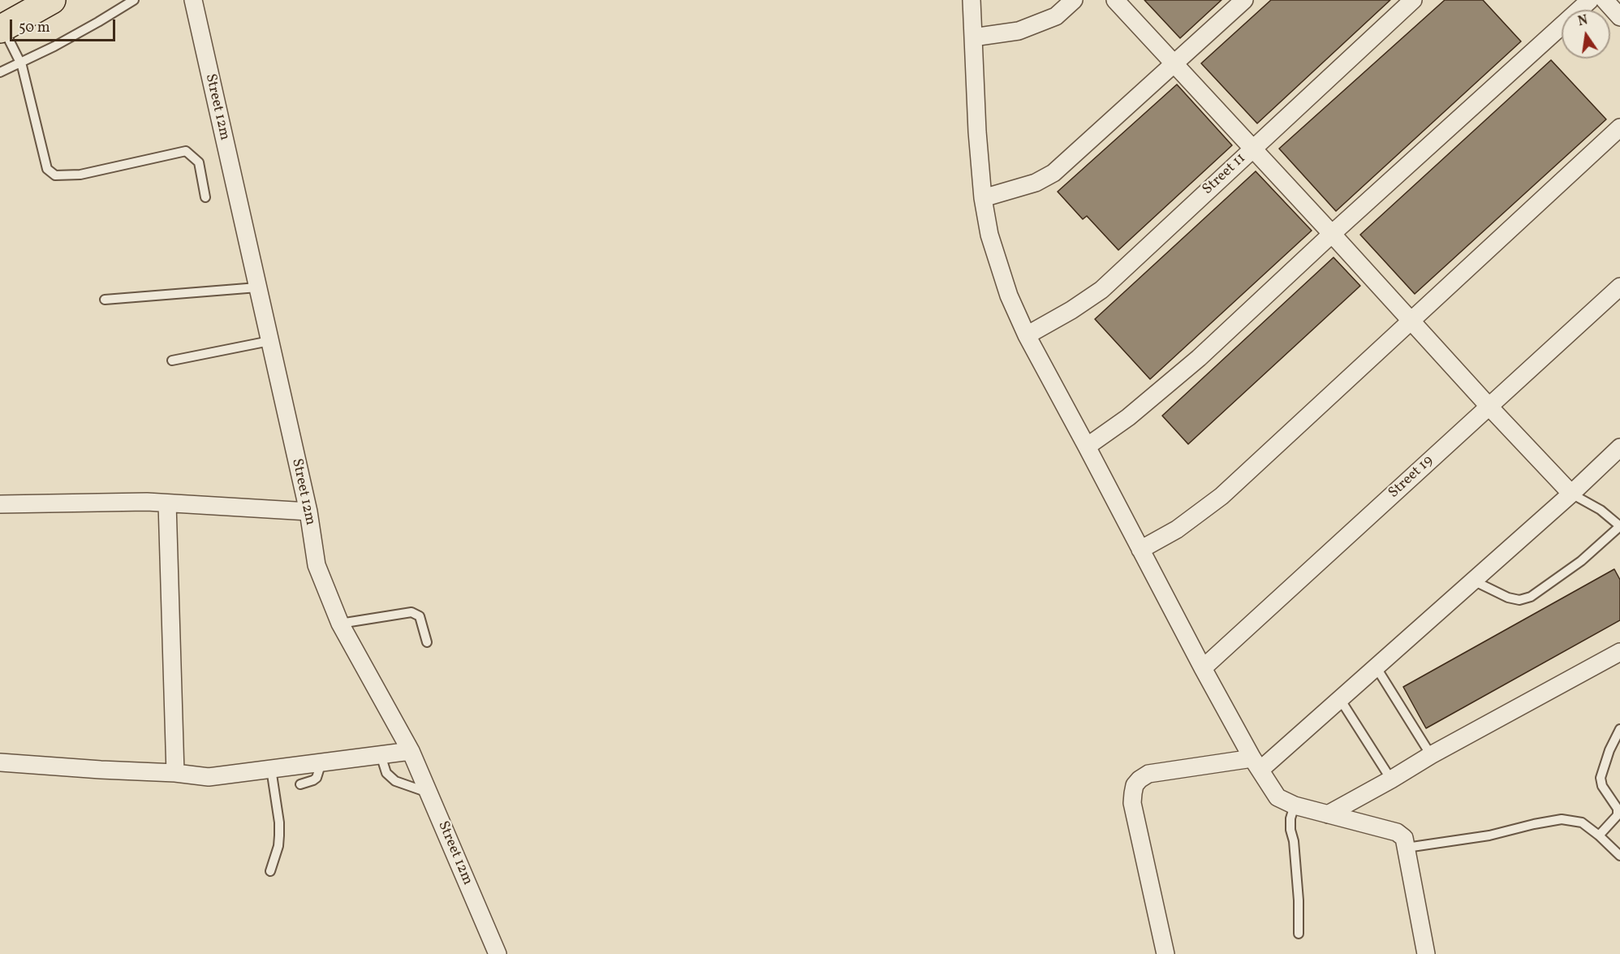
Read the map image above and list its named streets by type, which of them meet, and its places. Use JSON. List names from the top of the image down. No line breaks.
{"streets":{"street":["Street 12m","Street 11","Street 19"]},"scale_bar":"50 m","north":"top"}
